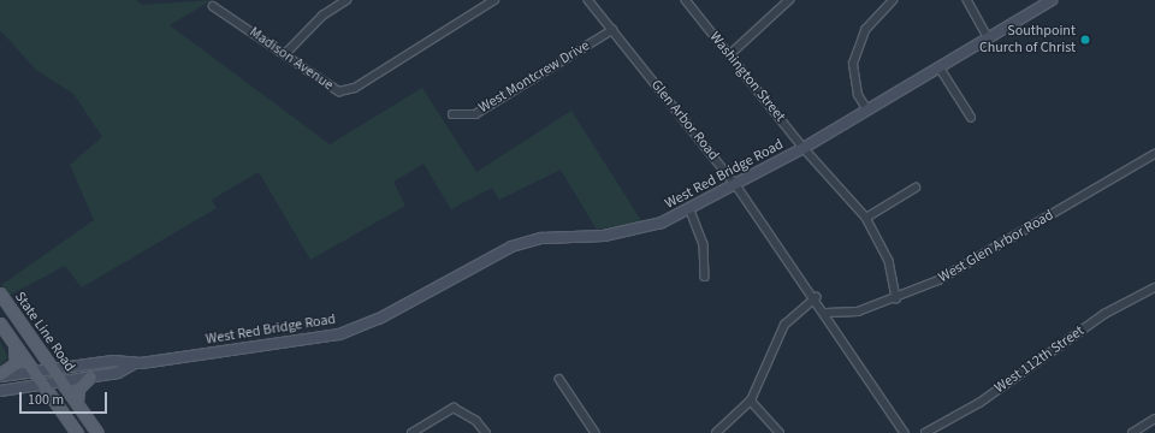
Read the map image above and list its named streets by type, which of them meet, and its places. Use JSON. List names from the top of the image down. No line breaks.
{"streets":{"main road":["West Red Bridge Road","State Line Road"],"street":["Madison Avenue","West Montcrew Drive","Washington Street","Glen Arbor Road","West Glen Arbor Road","West 112th Street"]},"crossings":[["West Montcrew Drive","Glen Arbor Road"],["Washington Street","West Red Bridge Road"],["Washington Street","West Glen Arbor Road"],["Glen Arbor Road","West Red Bridge Road"],["Glen Arbor Road","West Glen Arbor Road"],["West Red Bridge Road","State Line Road"]],"places":["Southpoint Church of Christ"],"scale_bar":"100 m"}
